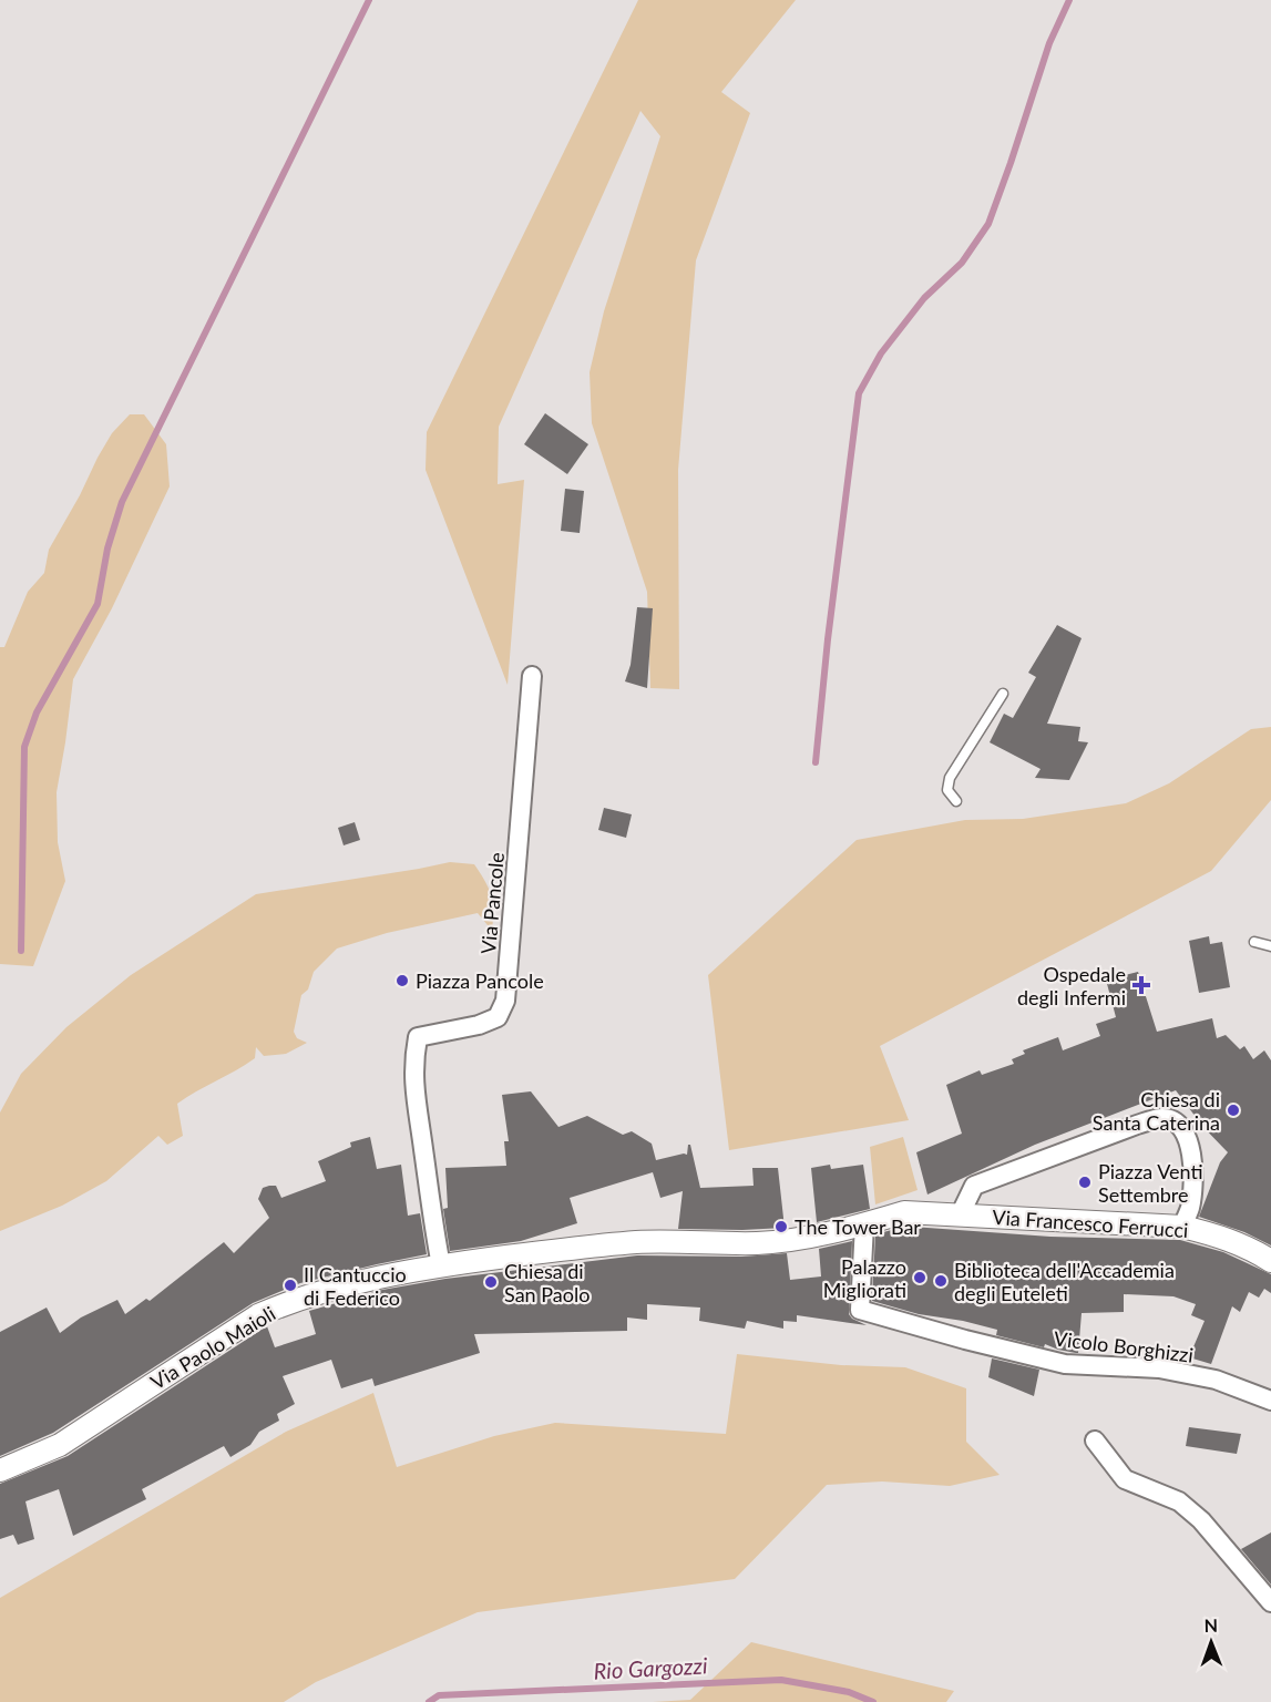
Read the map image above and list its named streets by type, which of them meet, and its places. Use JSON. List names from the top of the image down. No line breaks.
{"streets":{"street":["Via Pancole","Via Francesco Ferrucci","Vicolo Borghizzi","Via Paolo Maioli"]},"crossings":[["Via Pancole","Via Paolo Maioli"],["Via Francesco Ferrucci","Via Paolo Maioli"],["Vicolo Borghizzi","Via Paolo Maioli"]],"water":["Rio Gargozzi"],"places":{"other":["Piazza Pancole","Chiesa di Santa Caterina","Piazza Venti Settembre","The Tower Bar","Palazzo Migliorati","Biblioteca dell'Accademia degli Euteleti","Chiesa di San Paolo","Il Cantuccio di Federico"],"health":["Ospedale degli Infermi"]},"north":"top"}
